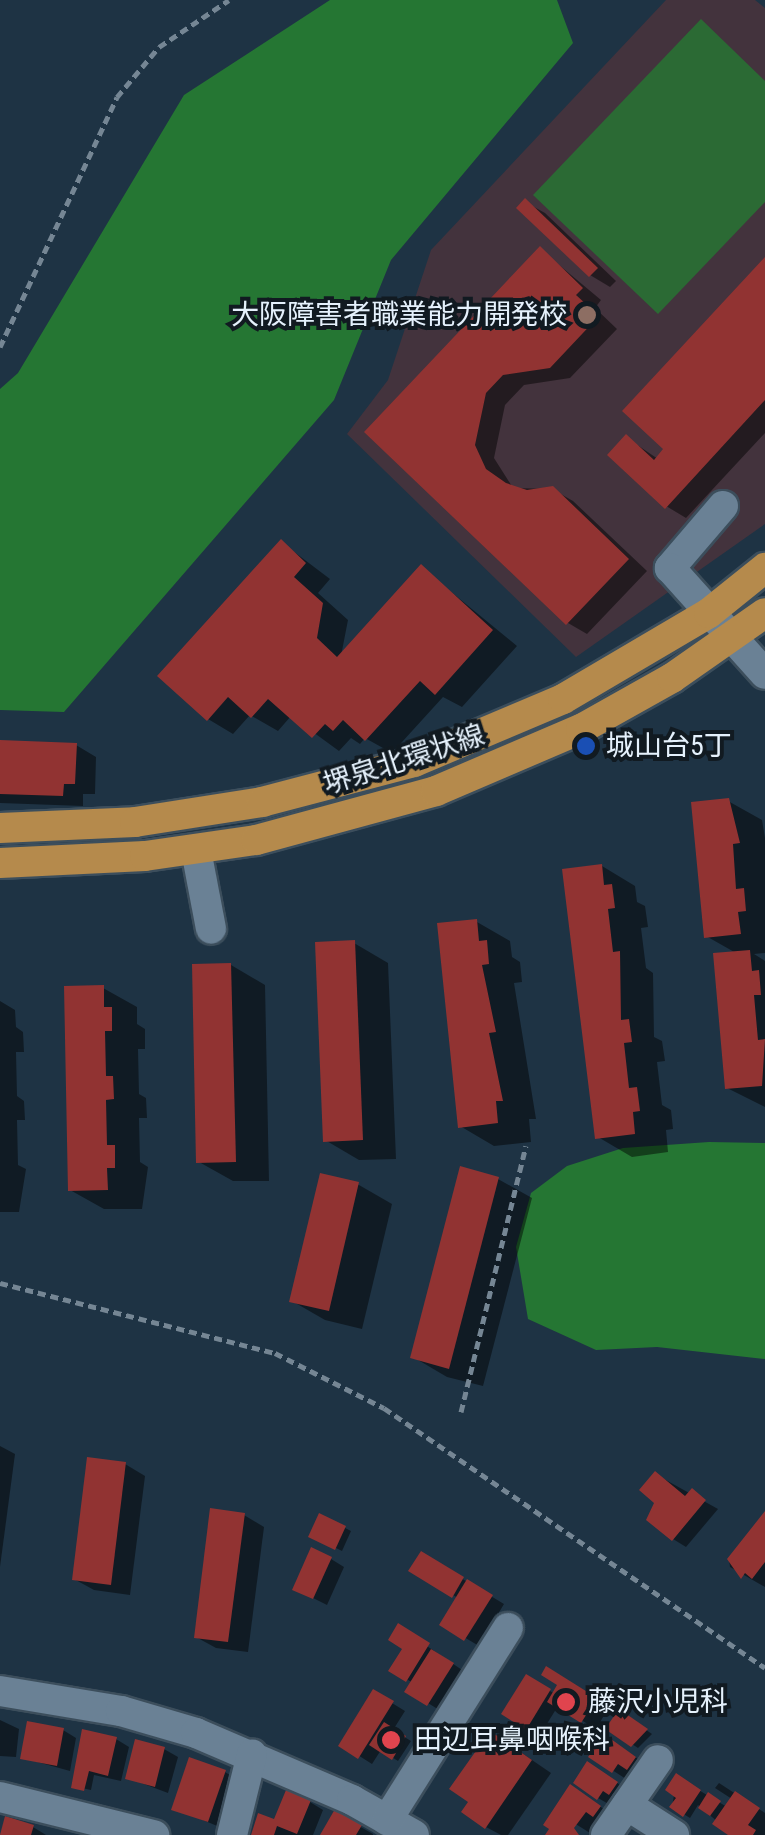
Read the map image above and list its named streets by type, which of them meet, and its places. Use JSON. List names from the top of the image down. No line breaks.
{"streets":{"main road":["堺泉北環状線"]},"places":["大阪障害者職業能力開発校","城山台5丁","藤沢小児科","田辺耳鼻咽喉科"]}
